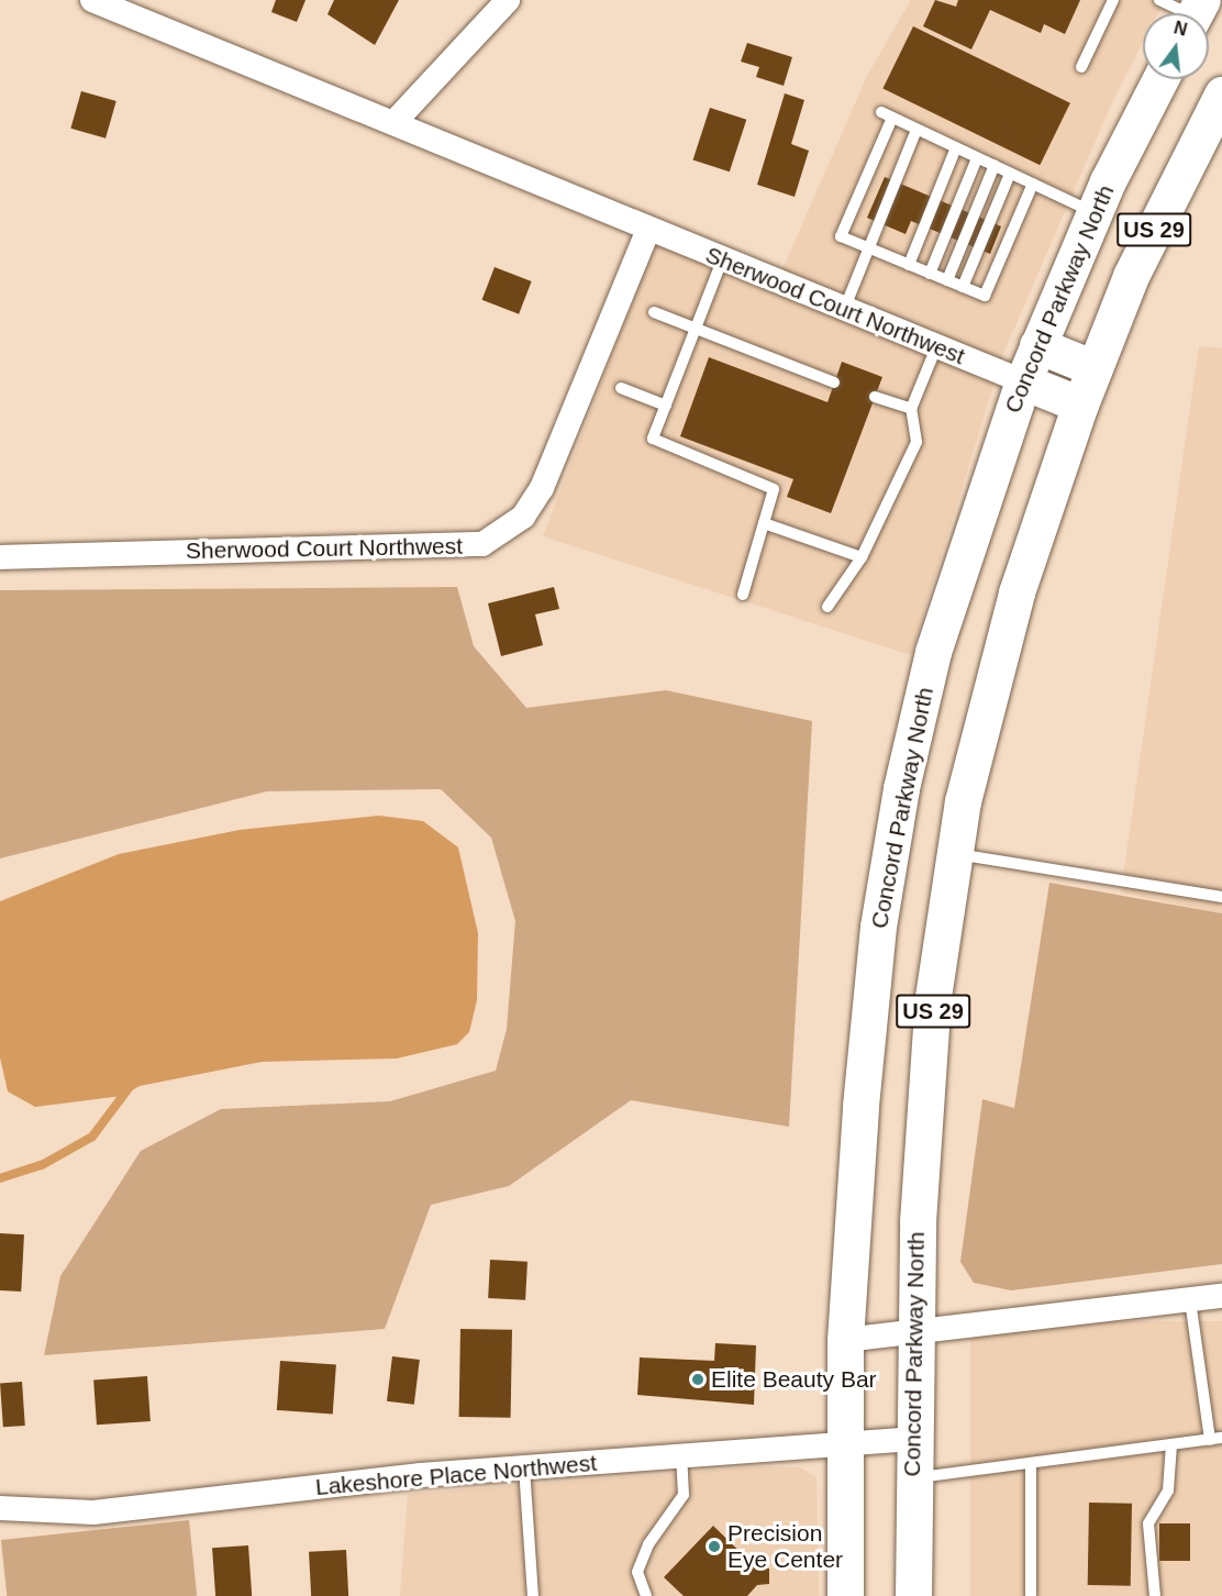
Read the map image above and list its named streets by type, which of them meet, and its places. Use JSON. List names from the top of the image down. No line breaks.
{"streets":{"highway":["US 29","Concord Parkway North"],"street":["Sherwood Court Northwest","Lakeshore Place Northwest"]},"crossings":[["Concord Parkway North","Sherwood Court Northwest"],["Concord Parkway North","Lakeshore Place Northwest"]],"places":["Elite Beauty Bar","Precision Eye Center"],"north":"top"}
